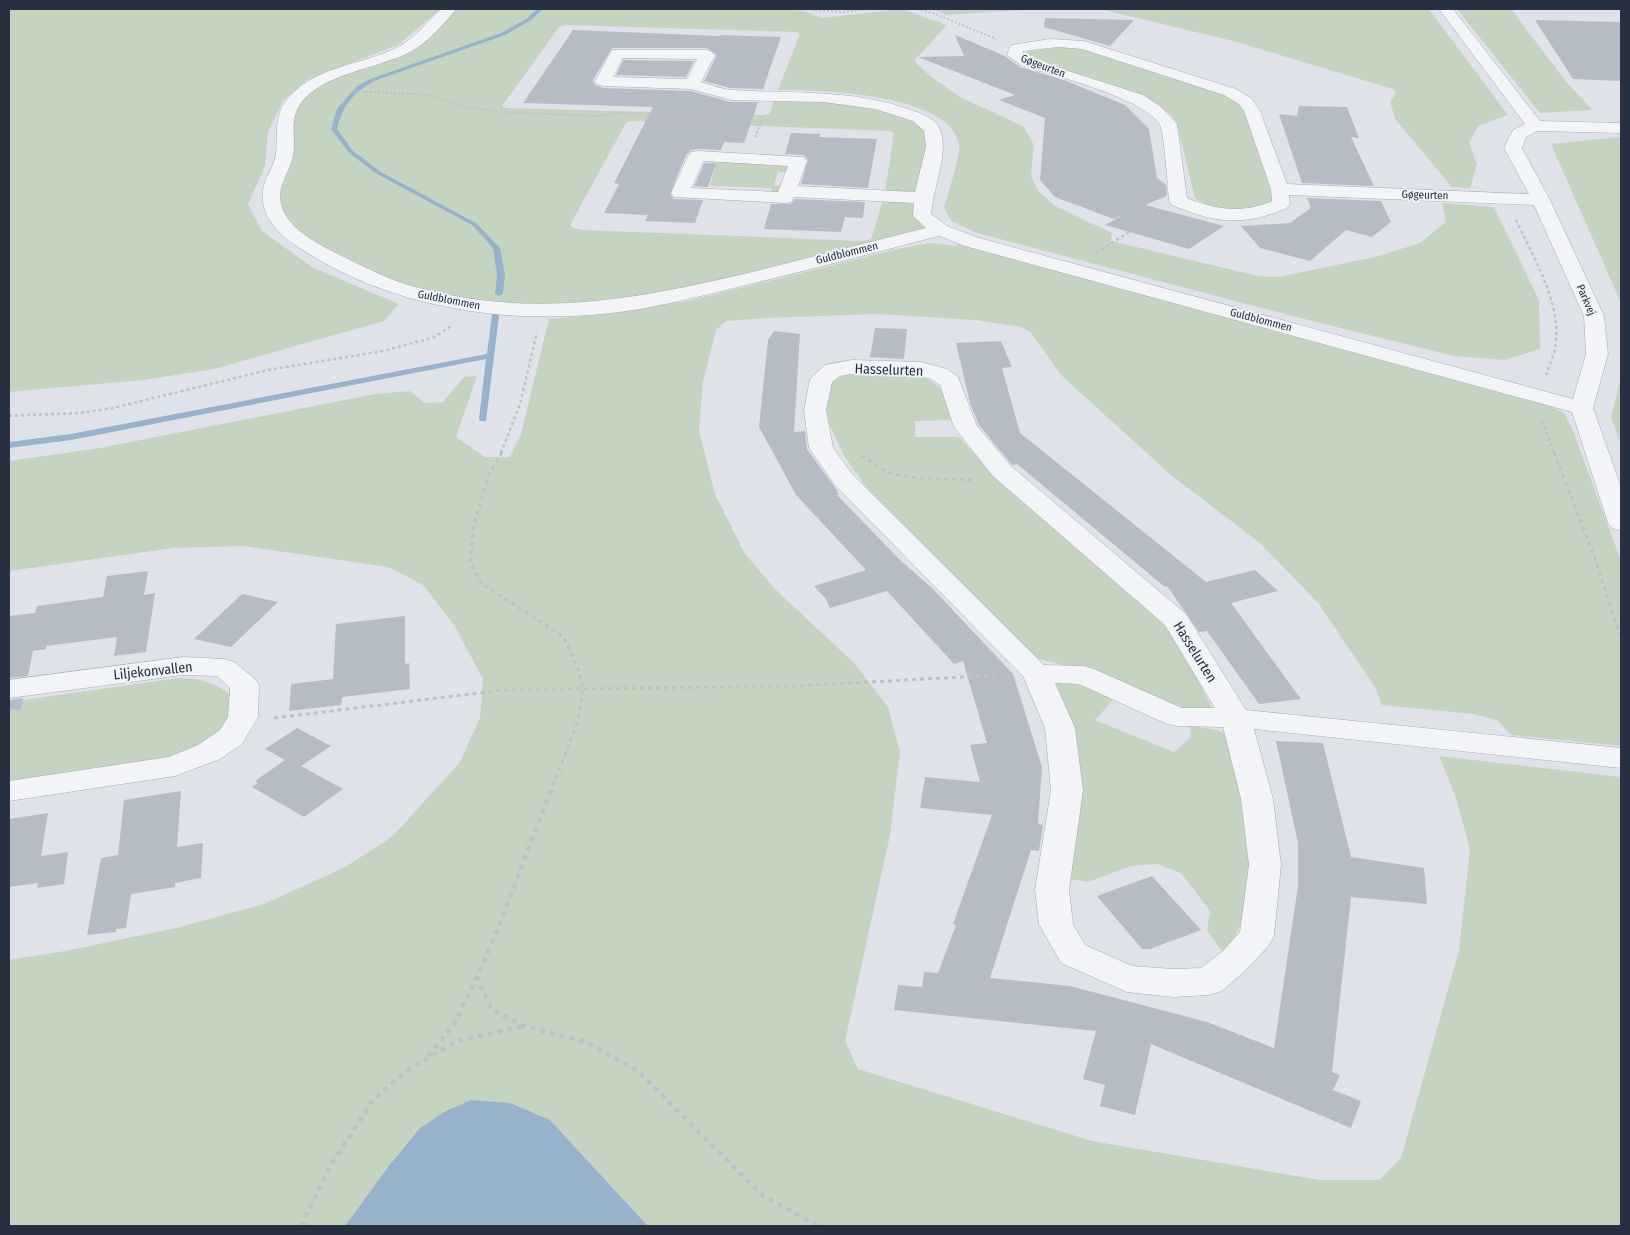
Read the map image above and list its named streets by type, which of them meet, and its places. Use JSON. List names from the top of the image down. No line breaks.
{"streets":{"street":["Gøgeurten","Guldblommen","Parkvej","Hasselurten","Liljekonvallen"]},"crossings":[["Gøgeurten","Parkvej"],["Guldblommen","Parkvej"]]}
